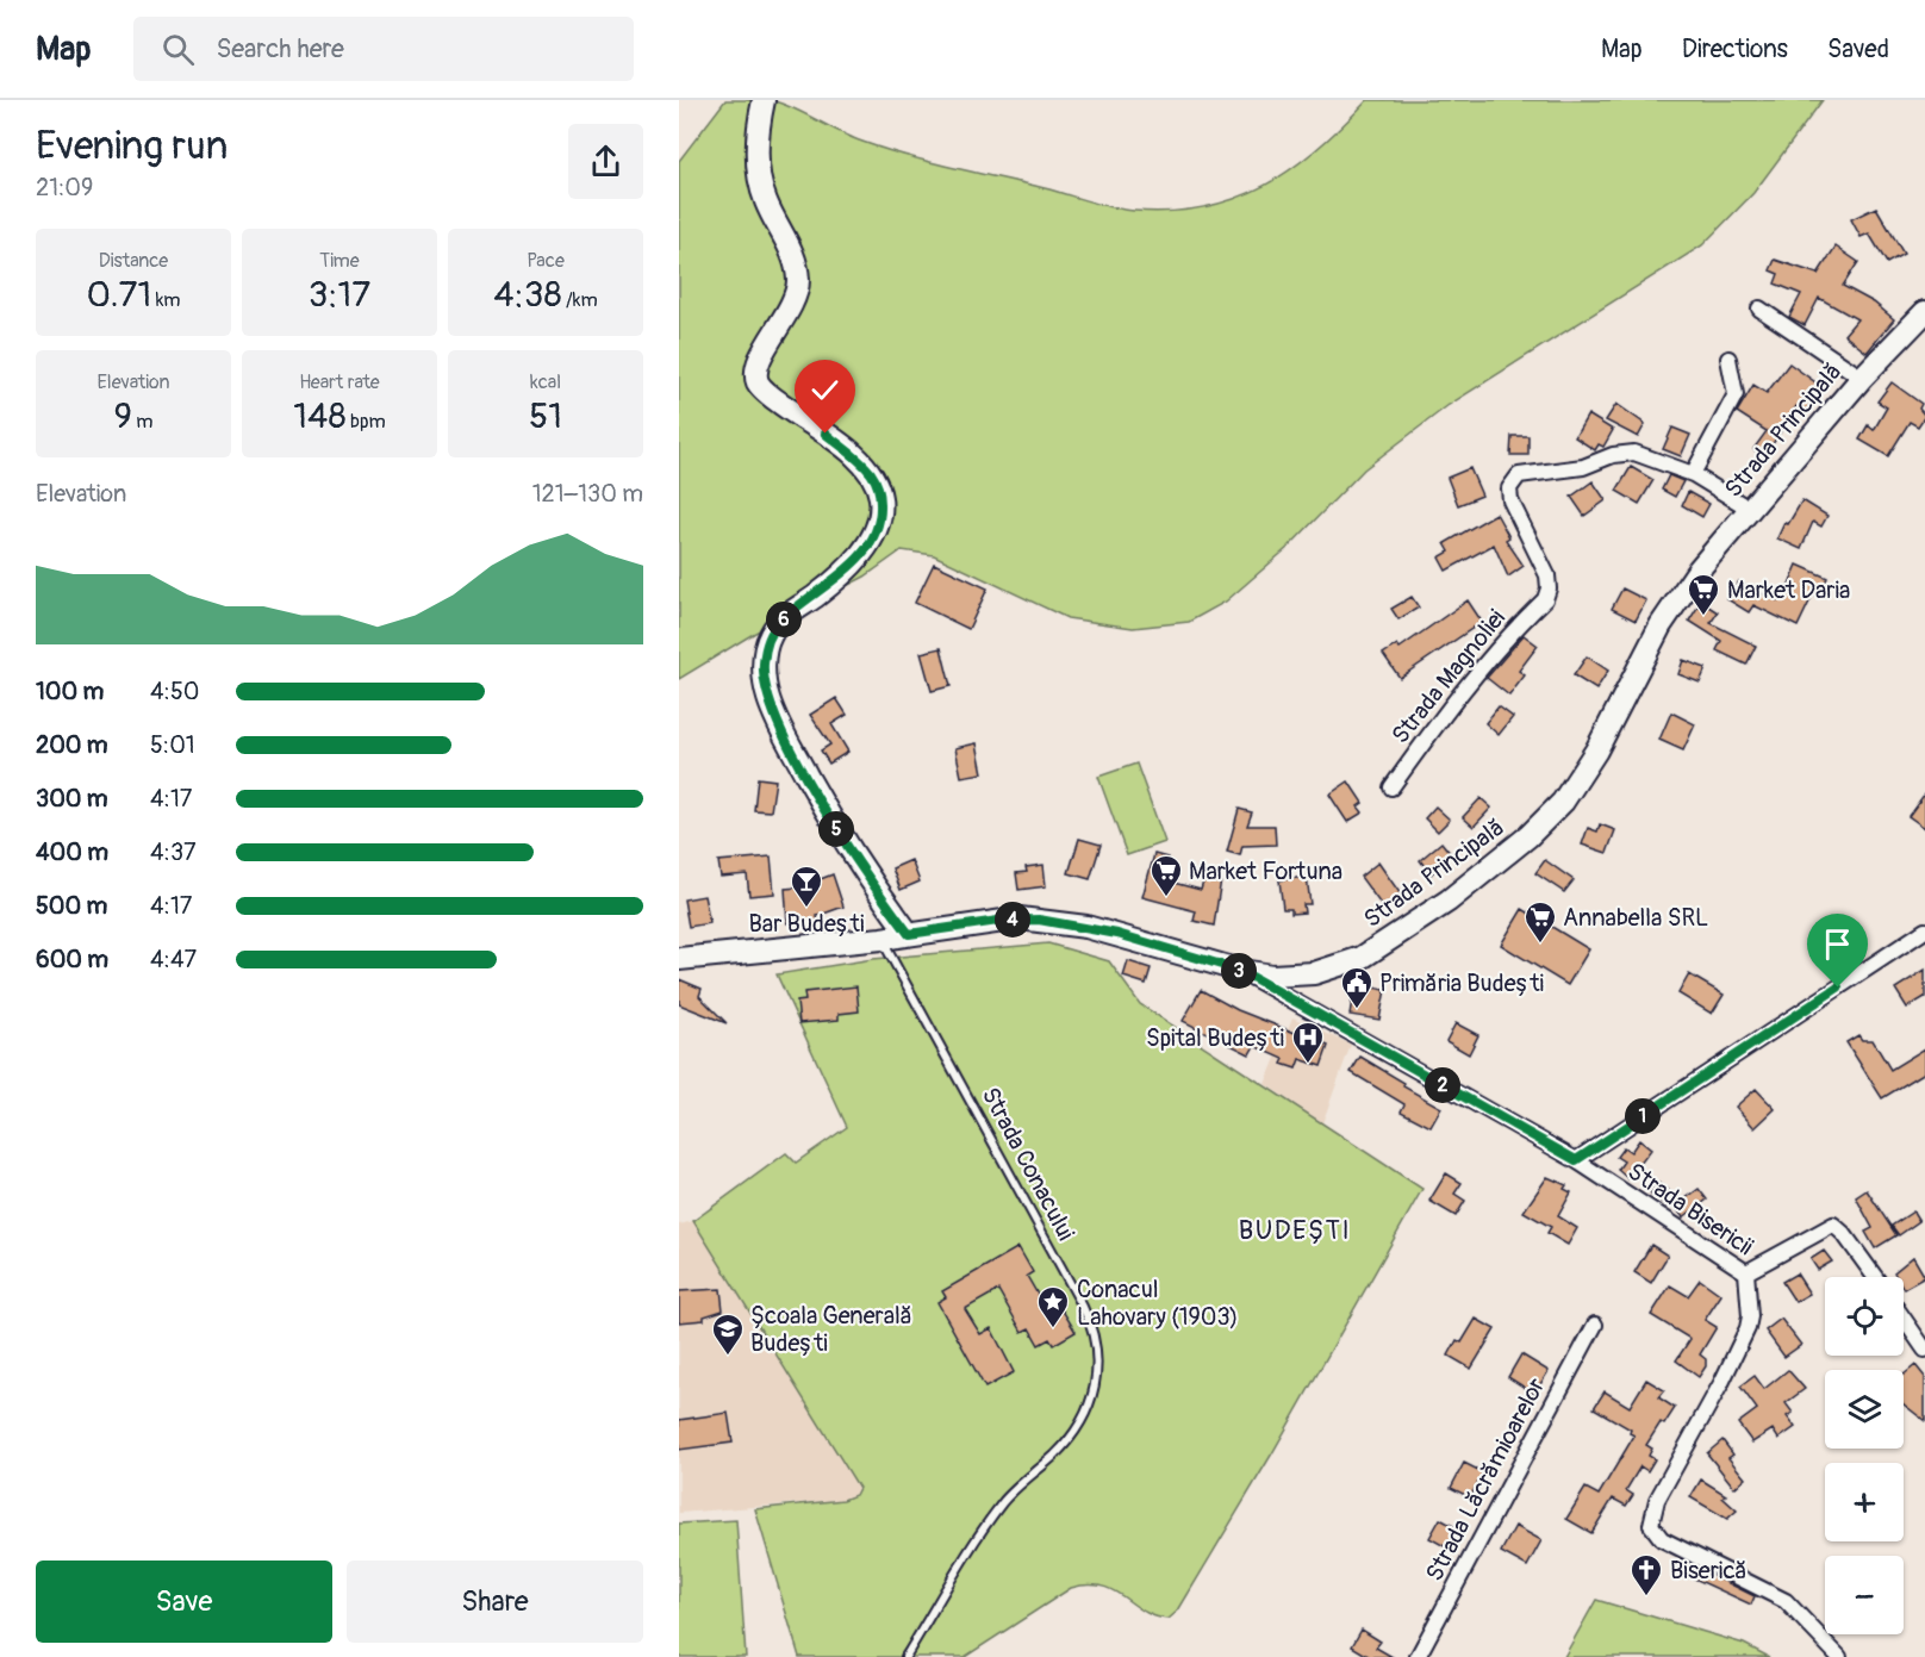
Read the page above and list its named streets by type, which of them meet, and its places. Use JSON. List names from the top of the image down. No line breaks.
{"streets":{"main road":["Strada Principală"],"street":["Strada Magnoliei","Strada Bisericii","Strada Lăcrămioarelor"],"lane":["Strada Conacului"]},"crossings":[["Strada Principală","Strada Magnoliei"],["Strada Principală","Strada Conacului"],["Strada Principală","Strada Bisericii"]],"districts":["BUDEȘTI"],"places":{"supermarket":["Market Daria","Market Fortuna","Annabella SRL"],"bar":["Bar Budești"],"public building":["Primăria Budești"],"hospital":["Spital Budești"],"place":["Conacul Lahovary (1903)"],"school or university":["Școala Generală Budești"],"church":["Biserică"]},"page":{"header":"Map","search":"Search here","nav":["Map","Directions","Saved"],"heading":["Evening run","21:09"],"stats":[["Distance","0.71 km"],["Time","3:17"],["Pace","4:38 /km"],["Elevation","9 m"],["Heart rate","148 bpm"],["kcal","51"]],"chart":["Elevation","121–130 m"],"pins":["6","5","4","3","2","1"],"list":[{"name":"100 m","note":"4:50"},{"name":"200 m","note":"5:01"},{"name":"300 m","note":"4:17"},{"name":"400 m","note":"4:37"},{"name":"500 m","note":"4:17"},{"name":"600 m","note":"4:47"}],"map_buttons":["+","−"],"buttons":["Save","Share"]}}
